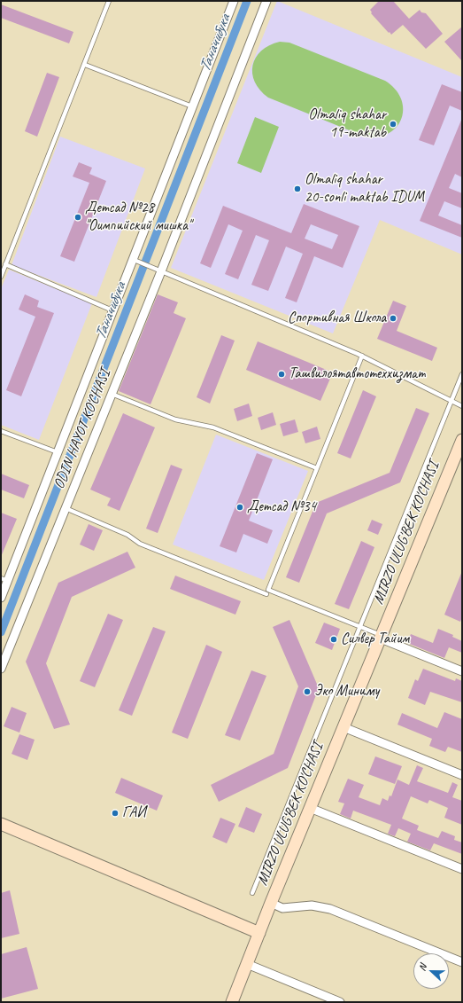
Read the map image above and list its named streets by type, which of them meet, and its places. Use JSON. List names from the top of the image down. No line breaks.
{"streets":{"main road":["MIRZO ULUG'BEK KO'CHASI","MIRZO ULUG‘BEK KO'CHASI"],"street":["ODIN HAYOT KO'CHASI"]},"crossings":[["MIRZO ULUG'BEK KO'CHASI","MIRZO ULUG‘BEK KO'CHASI"]],"water":["Таначибука"],"places":["Olmaliq shahar 19-maktab","Olmaliq shahar 20-sonli maktab IDUM","Детсад №28 \"Оимпийский мишка\"","Спортивная Школа","Ташвилоятавтотеххизмат","Детсад №34","Силвер Тайим","Эко Миниму","ГАИ"],"north":"left"}
